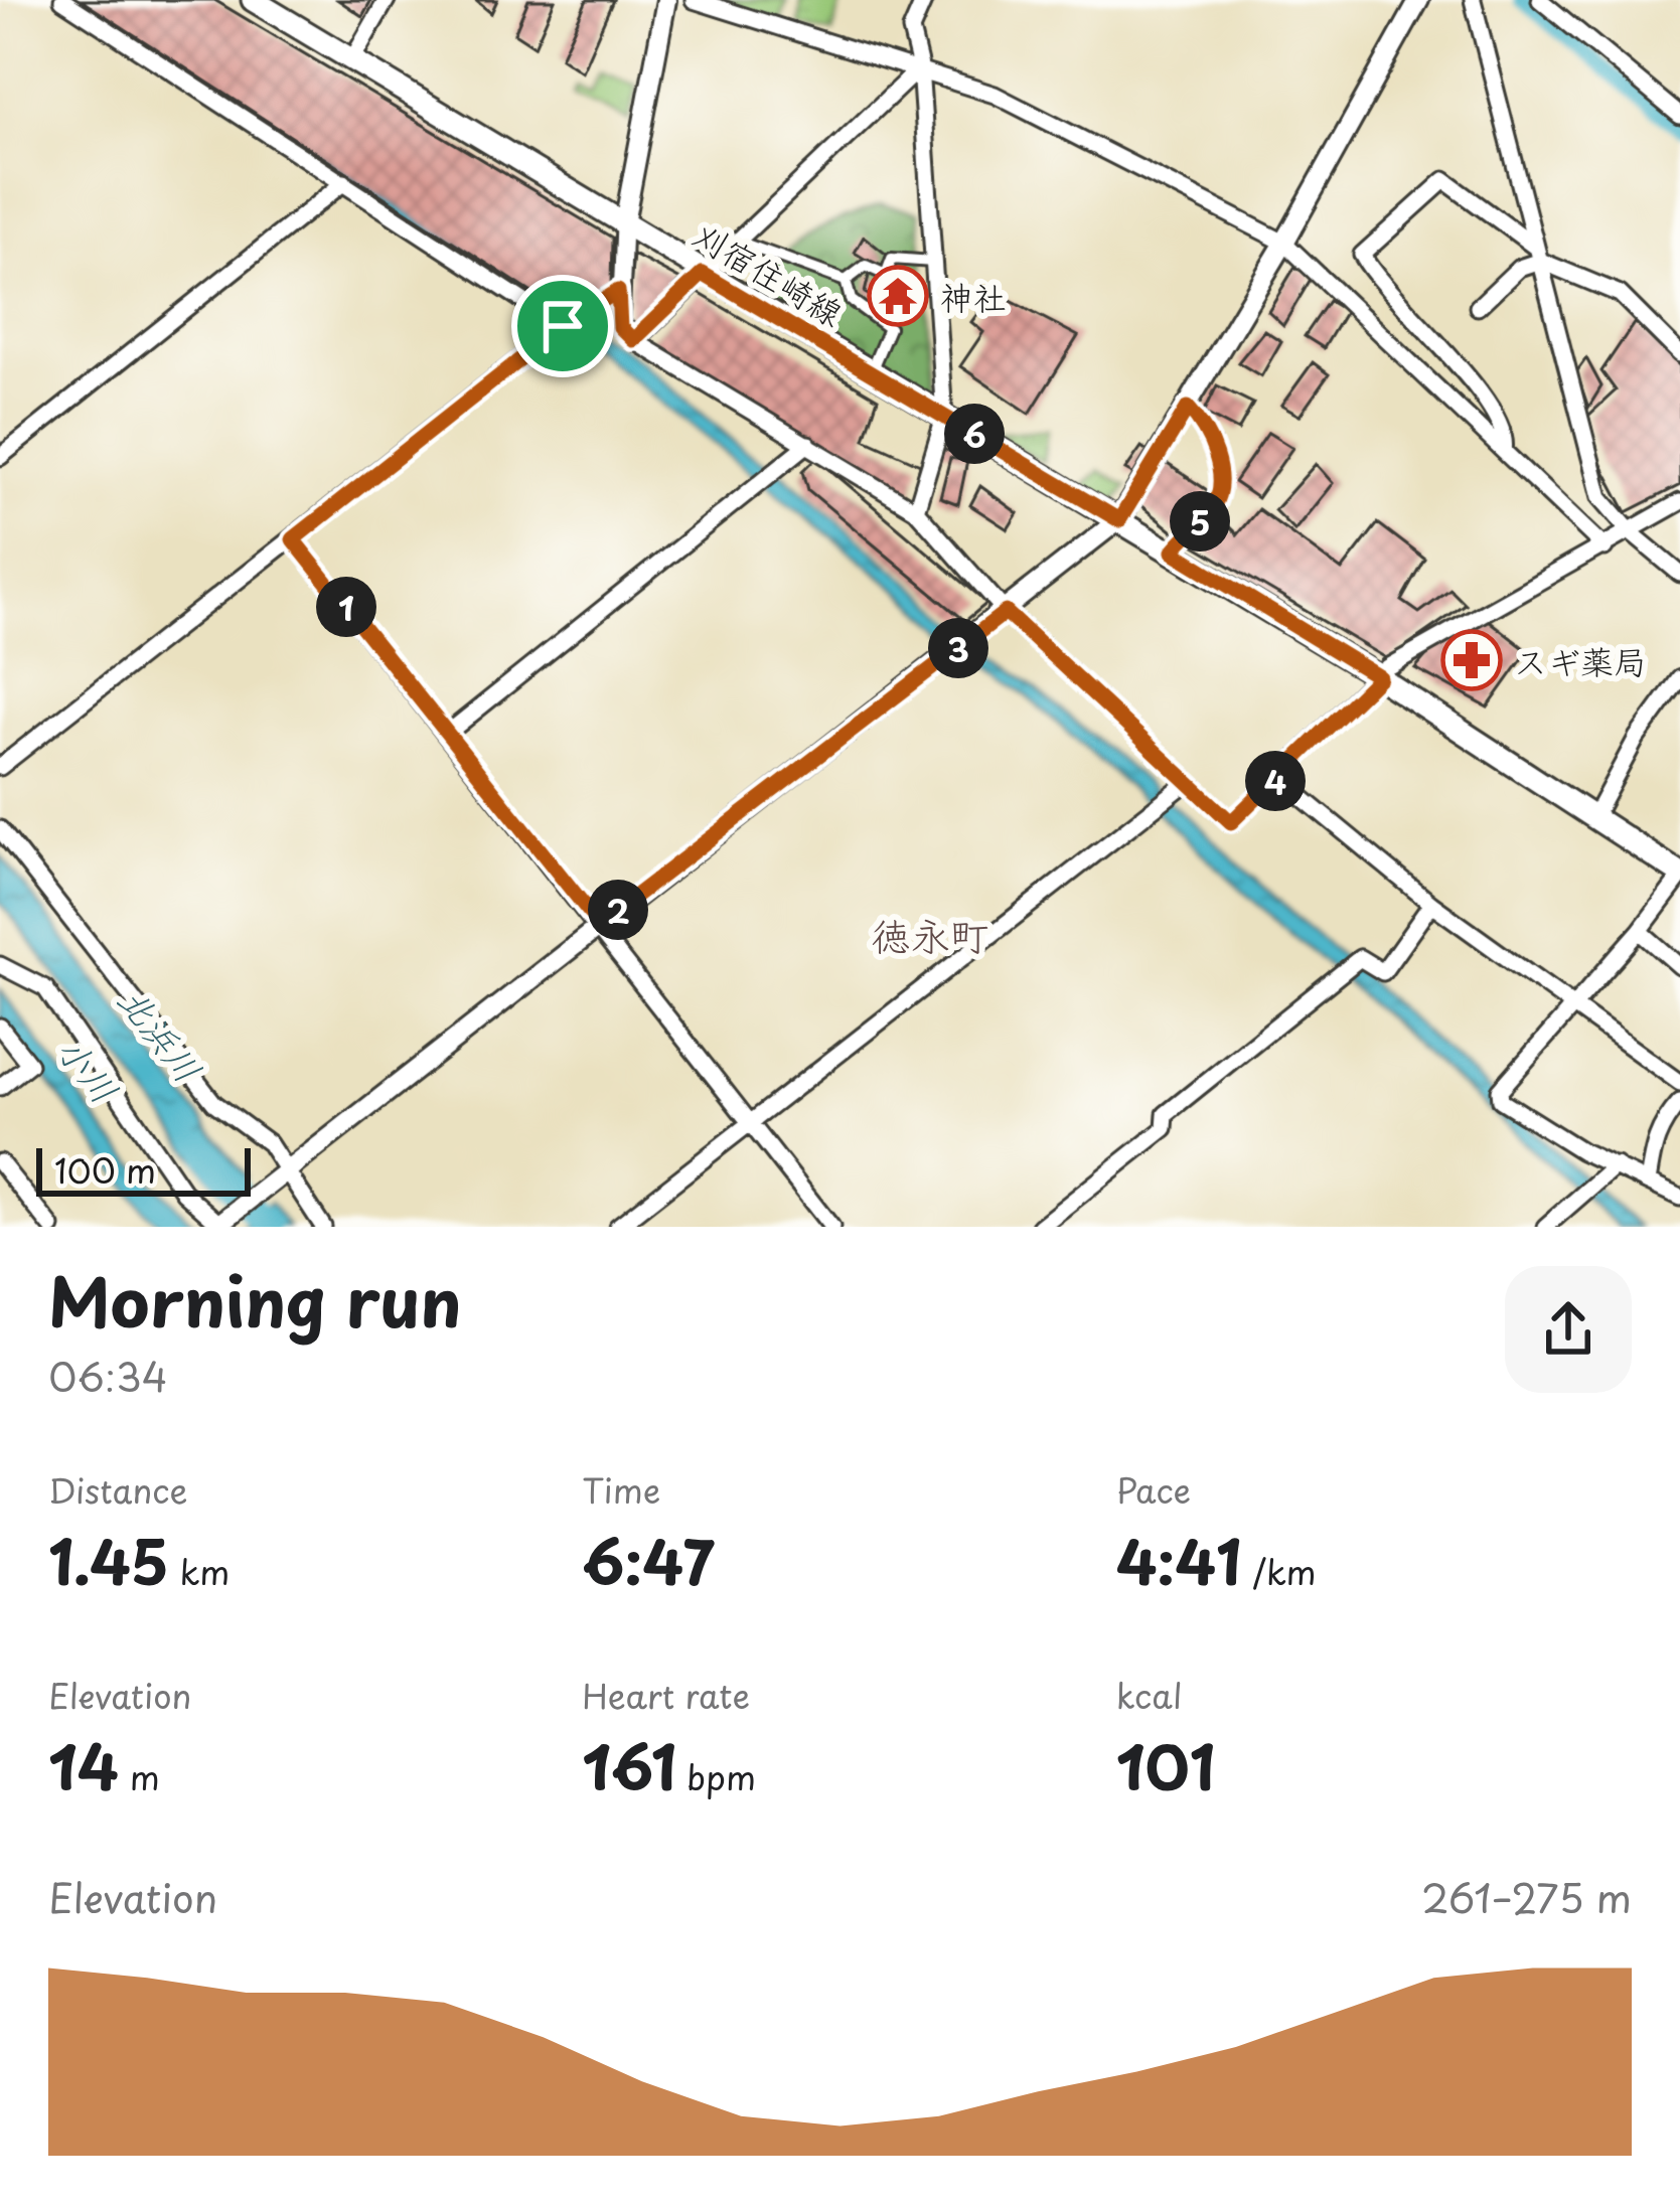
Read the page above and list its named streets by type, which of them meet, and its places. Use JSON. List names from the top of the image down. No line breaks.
{"streets":{"main road":["刈宿住崎線"]},"districts":["徳永町"],"water":["北浜川","小川"],"places":{"temple":["神社"],"pharmacy":["スギ薬局"]},"scale_bar":"100 m","page":{"pins":["6","5","1","3","4","2"],"scale":"100 m","heading":["Morning run","06:34"],"stats":[["Distance","1.45 km"],["Time","6:47"],["Pace","4:41 /km"],["Elevation","14 m"],["Heart rate","161 bpm"],["kcal","101"]],"chart":["Elevation","261–275 m"]}}
